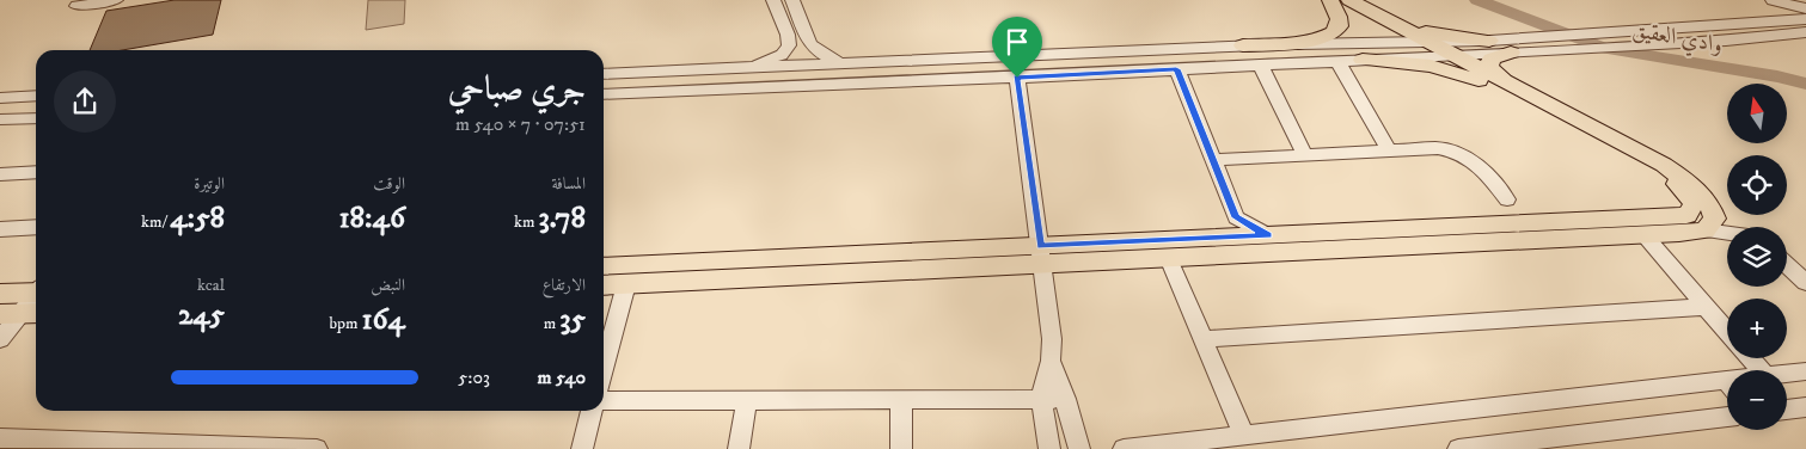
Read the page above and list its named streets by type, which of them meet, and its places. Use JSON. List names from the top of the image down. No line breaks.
{"water":["وادي العقيق"],"north":"top","page":{"heading":["جري صباحي","07:51 · 7 × 540 m"],"map_buttons":["+","−"],"stats":[["المسافة","3.78 km"],["الوقت","18:46"],["الوتيرة","4:58 /km"],["الارتفاع","35 m"],["النبض","164 bpm"],["kcal","245"]],"list":[{"name":"540 m","note":"5:03"}]}}
